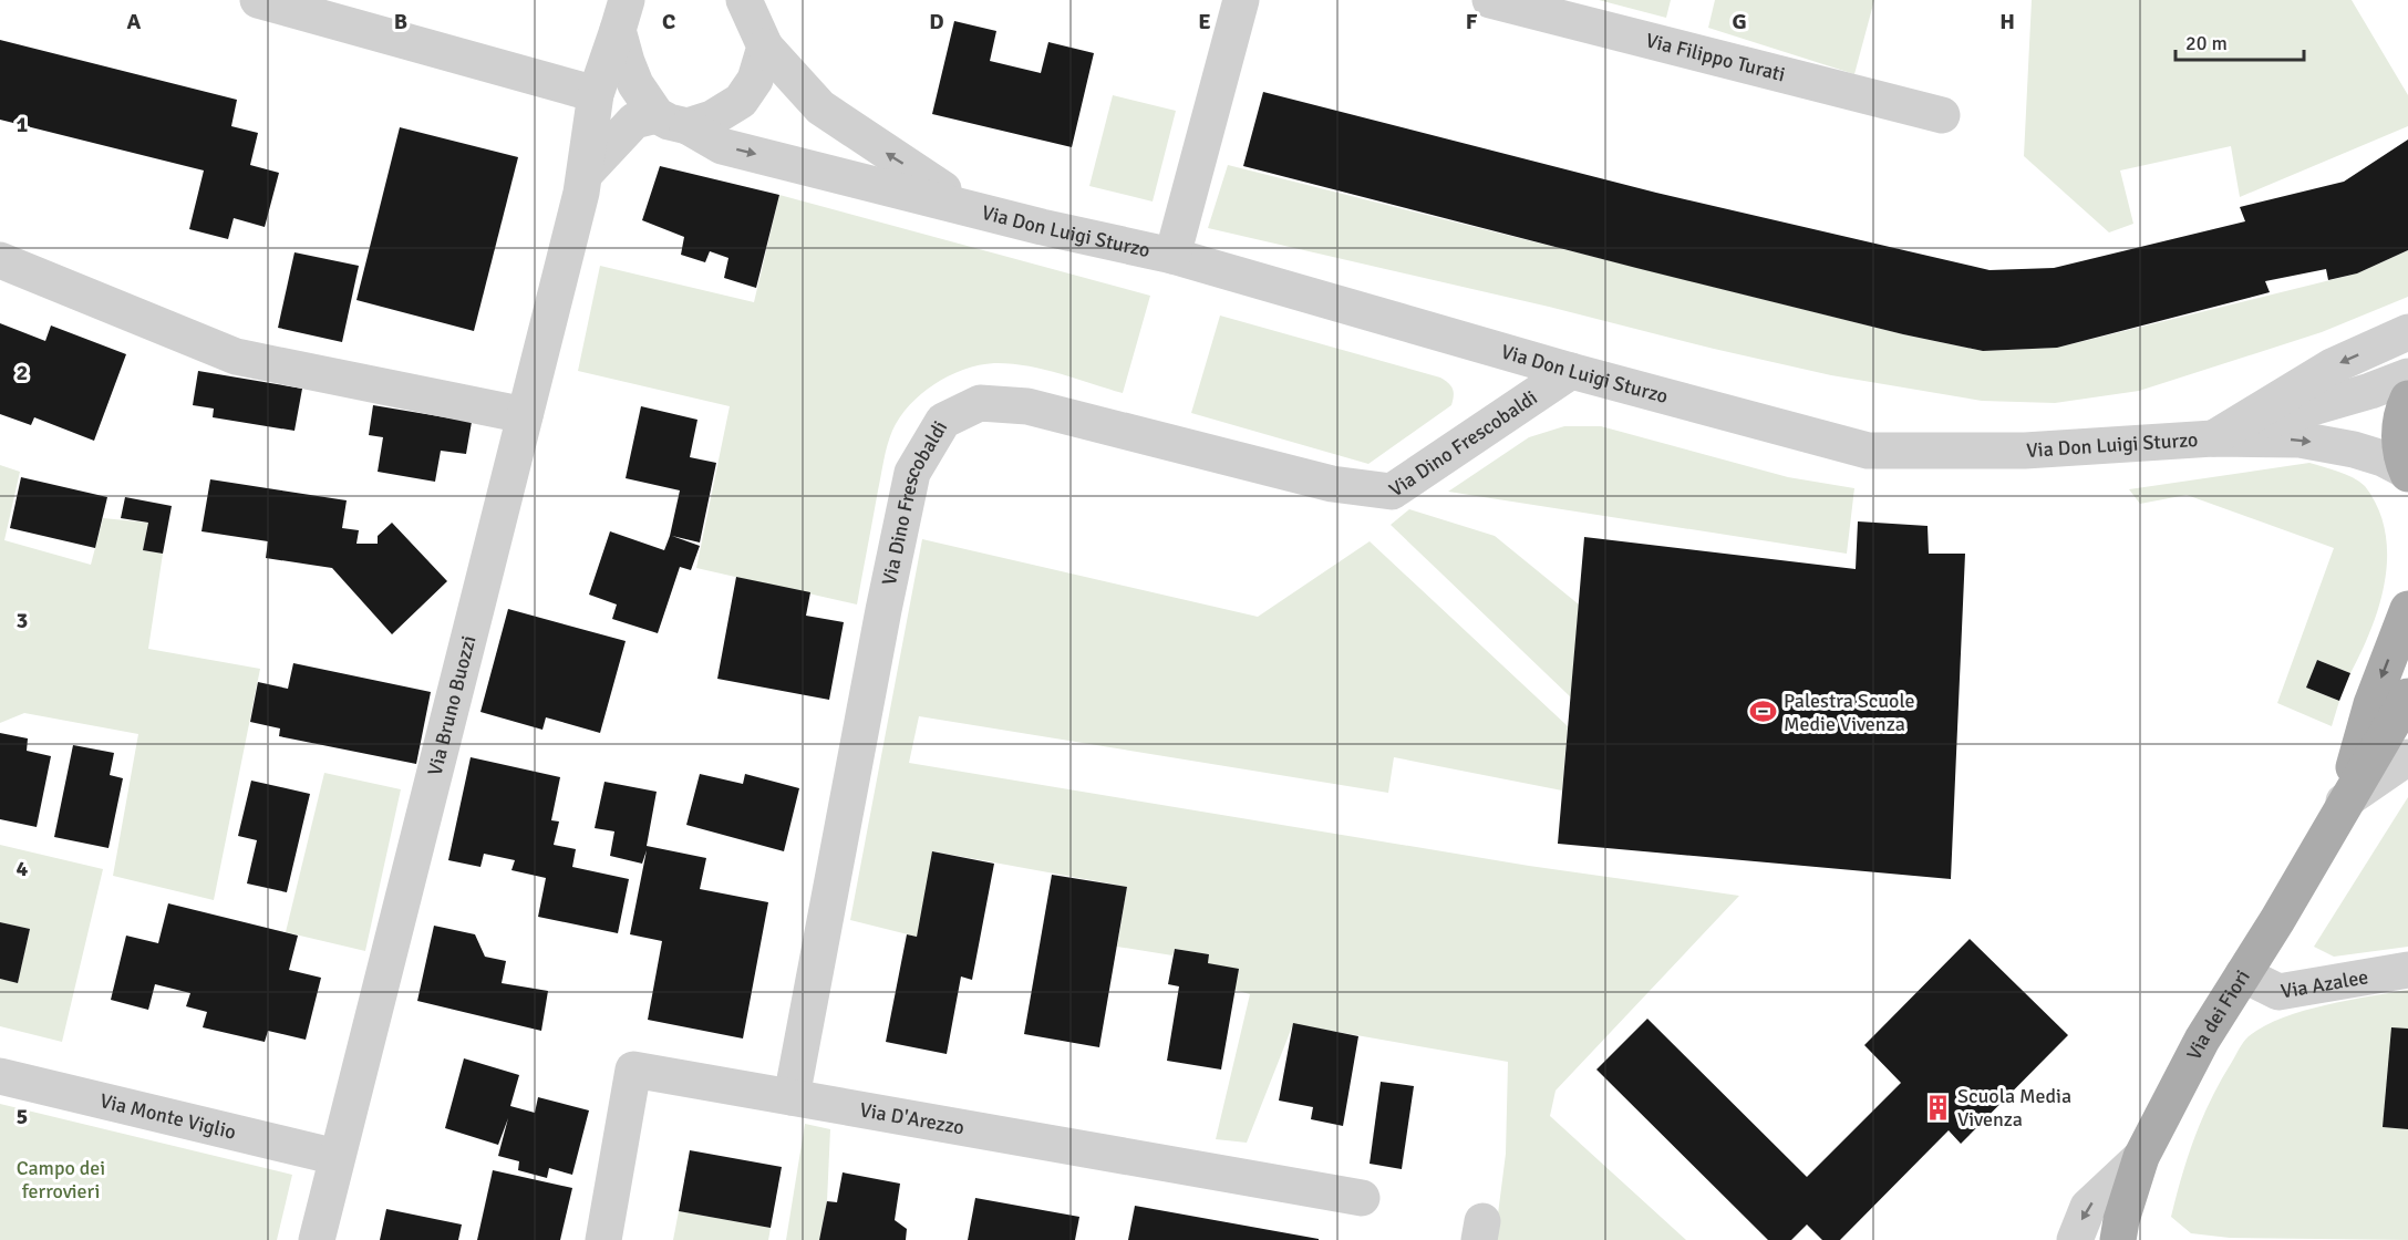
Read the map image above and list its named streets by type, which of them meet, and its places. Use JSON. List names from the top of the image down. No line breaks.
{"streets":{"main road":["Via dei Fiori"],"street":["Via Filippo Turati","Via Don Luigi Sturzo","Via Dino Frescobaldi","Via Bruno Buozzi","Via Azalee","Via Monte Viglio","Via D'Arezzo"]},"crossings":[["Via Don Luigi Sturzo","Via Dino Frescobaldi"],["Via Don Luigi Sturzo","Via Bruno Buozzi"],["Via Dino Frescobaldi","Via D'Arezzo"],["Via Bruno Buozzi","Via Monte Viglio"],["Via Azalee","Via dei Fiori"]],"parks":["Campo dei ferrovieri"],"places":{"sports":["Palestra Scuole Medie Vivenza"],"building":["Scuola Media Vivenza"]},"scale_bar":"20 m","grid":{"columns":["A","B","C","D","E","F","G","H"],"rows":["1","2","3","4","5"]}}
